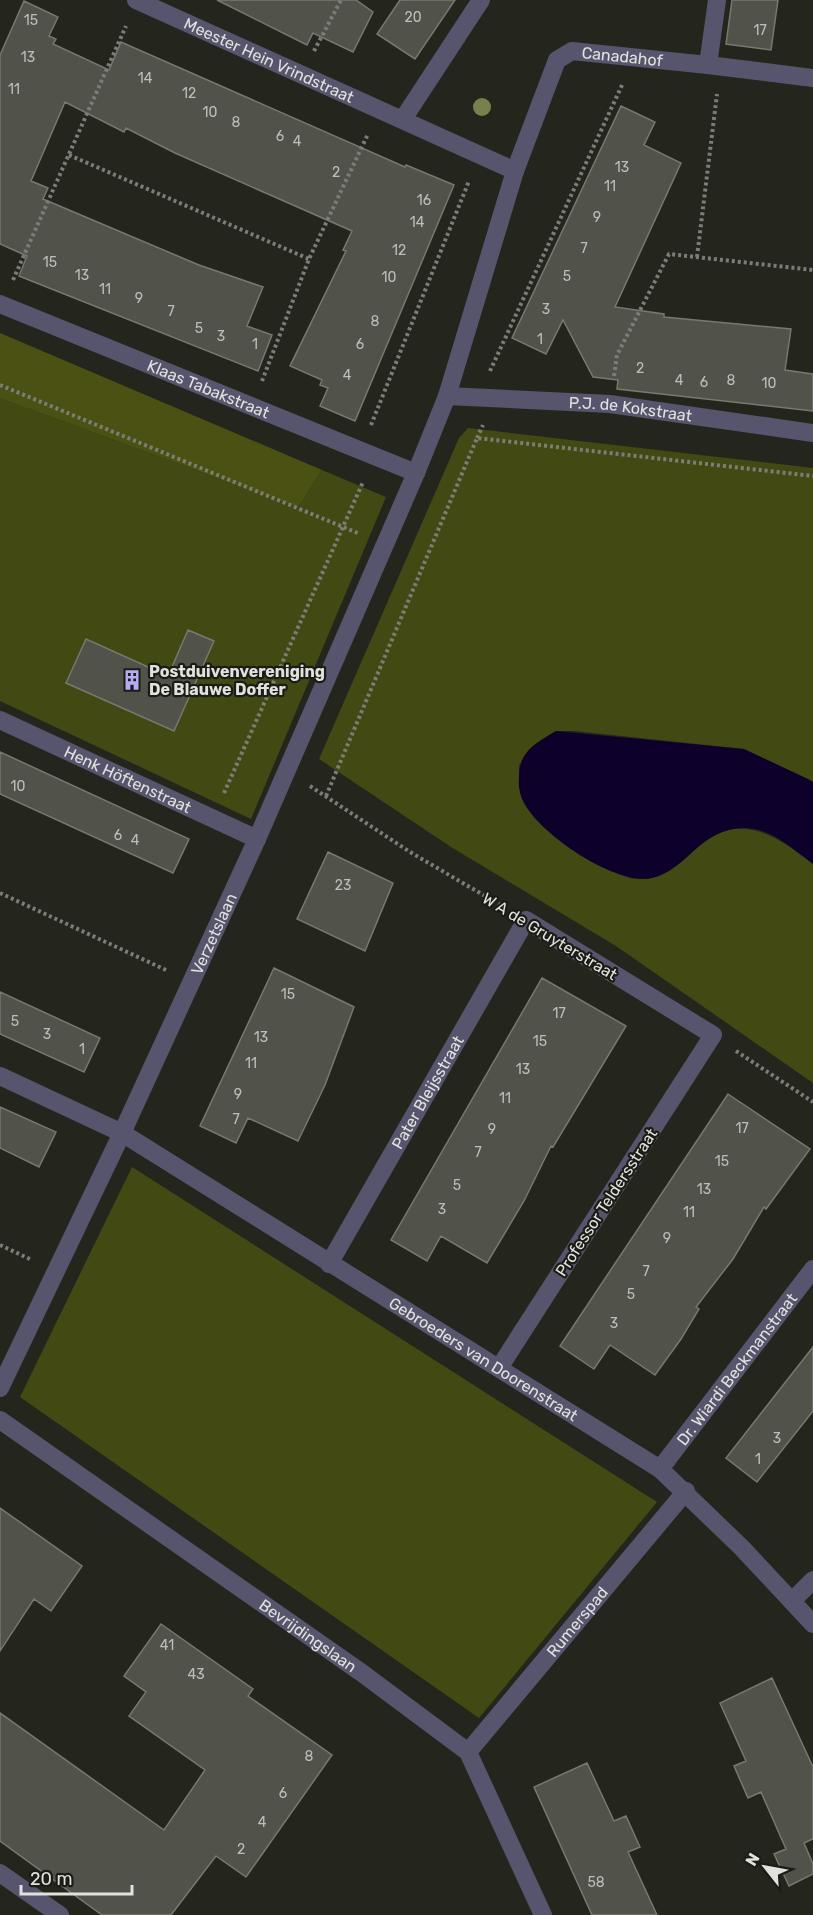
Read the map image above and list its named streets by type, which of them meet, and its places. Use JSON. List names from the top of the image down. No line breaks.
{"streets":{"street":["Canadahof","Meester Hein Vrindstraat","Klaas Tabakstraat","P.J. de Kokstraat","Henk Höftenstraat","Verzetslaan","W A de Gruyterstraat","Pater Bleijsstraat","Professor Teldersstraat","Gebroeders van Doorenstraat","Dr. Wiardi Beckmanstraat","Rumerspad","Bevrijdingslaan"]},"crossings":[["Canadahof","Klaas Tabakstraat"],["Canadahof","P.J. de Kokstraat"],["Canadahof","Verzetslaan"],["Klaas Tabakstraat","Verzetslaan"],["Henk Höftenstraat","Verzetslaan"],["Verzetslaan","W A de Gruyterstraat"],["Verzetslaan","Gebroeders van Doorenstraat"],["W A de Gruyterstraat","Pater Bleijsstraat"],["W A de Gruyterstraat","Professor Teldersstraat"],["Pater Bleijsstraat","Gebroeders van Doorenstraat"],["Professor Teldersstraat","Gebroeders van Doorenstraat"],["Gebroeders van Doorenstraat","Dr. Wiardi Beckmanstraat"],["Gebroeders van Doorenstraat","Rumerspad"],["Rumerspad","Bevrijdingslaan"]],"places":{"building":["Postduivenvereniging De Blauwe Doffer"]},"house_numbers":["20","15","17","13","14","11","12","10","8","6","4","13","2","11","16","9","14","7","12","15","13","5","10","11","9","3","7","8","5","3","1","1","6","2","4","4","8","6","10","10","6","4","23","15","17","5","3","13","15","1","11","13","9","11","7","17","9","7","15","5","13","3","11","9","7","5","3","3","1","41","43","8","6","4","2","58"],"scale_bar":"20 m","north":"top left"}
